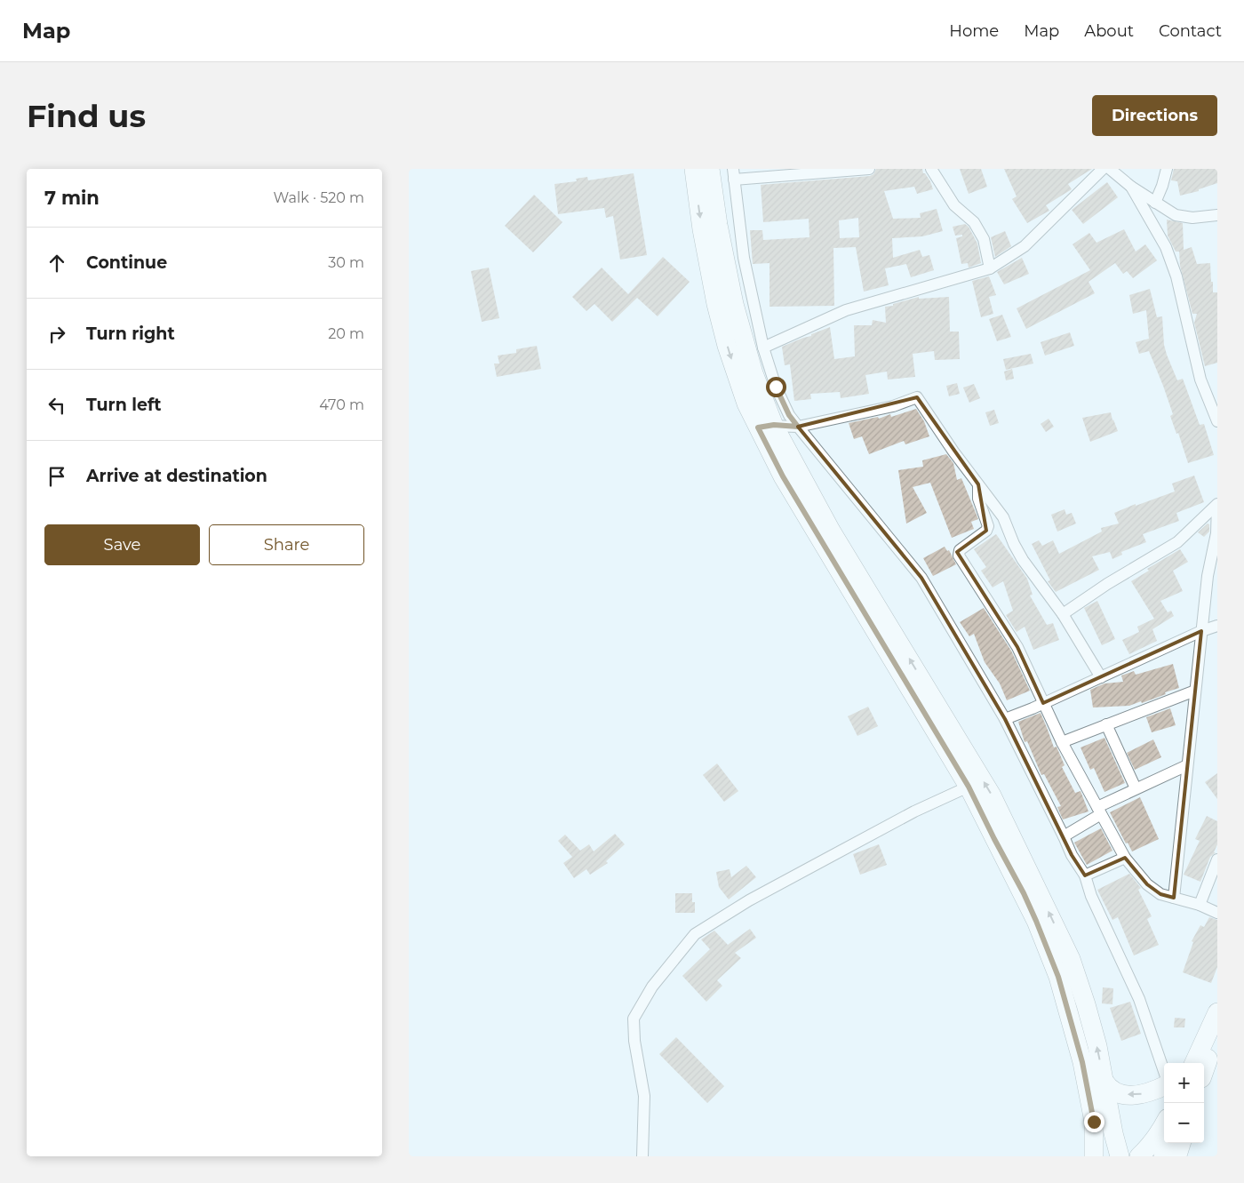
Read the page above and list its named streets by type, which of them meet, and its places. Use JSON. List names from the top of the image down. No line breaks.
{"page":{"header":"Map","nav":["Home","Map","About","Contact"],"buttons":["Directions",["Save","Share"]],"title":"Find us","heading":["7 min","Walk · 520 m"],"list":[["Continue","30 m"],["Turn right","20 m"],["Turn left","470 m"],"Arrive at destination"],"map_buttons":["+","−"]}}
